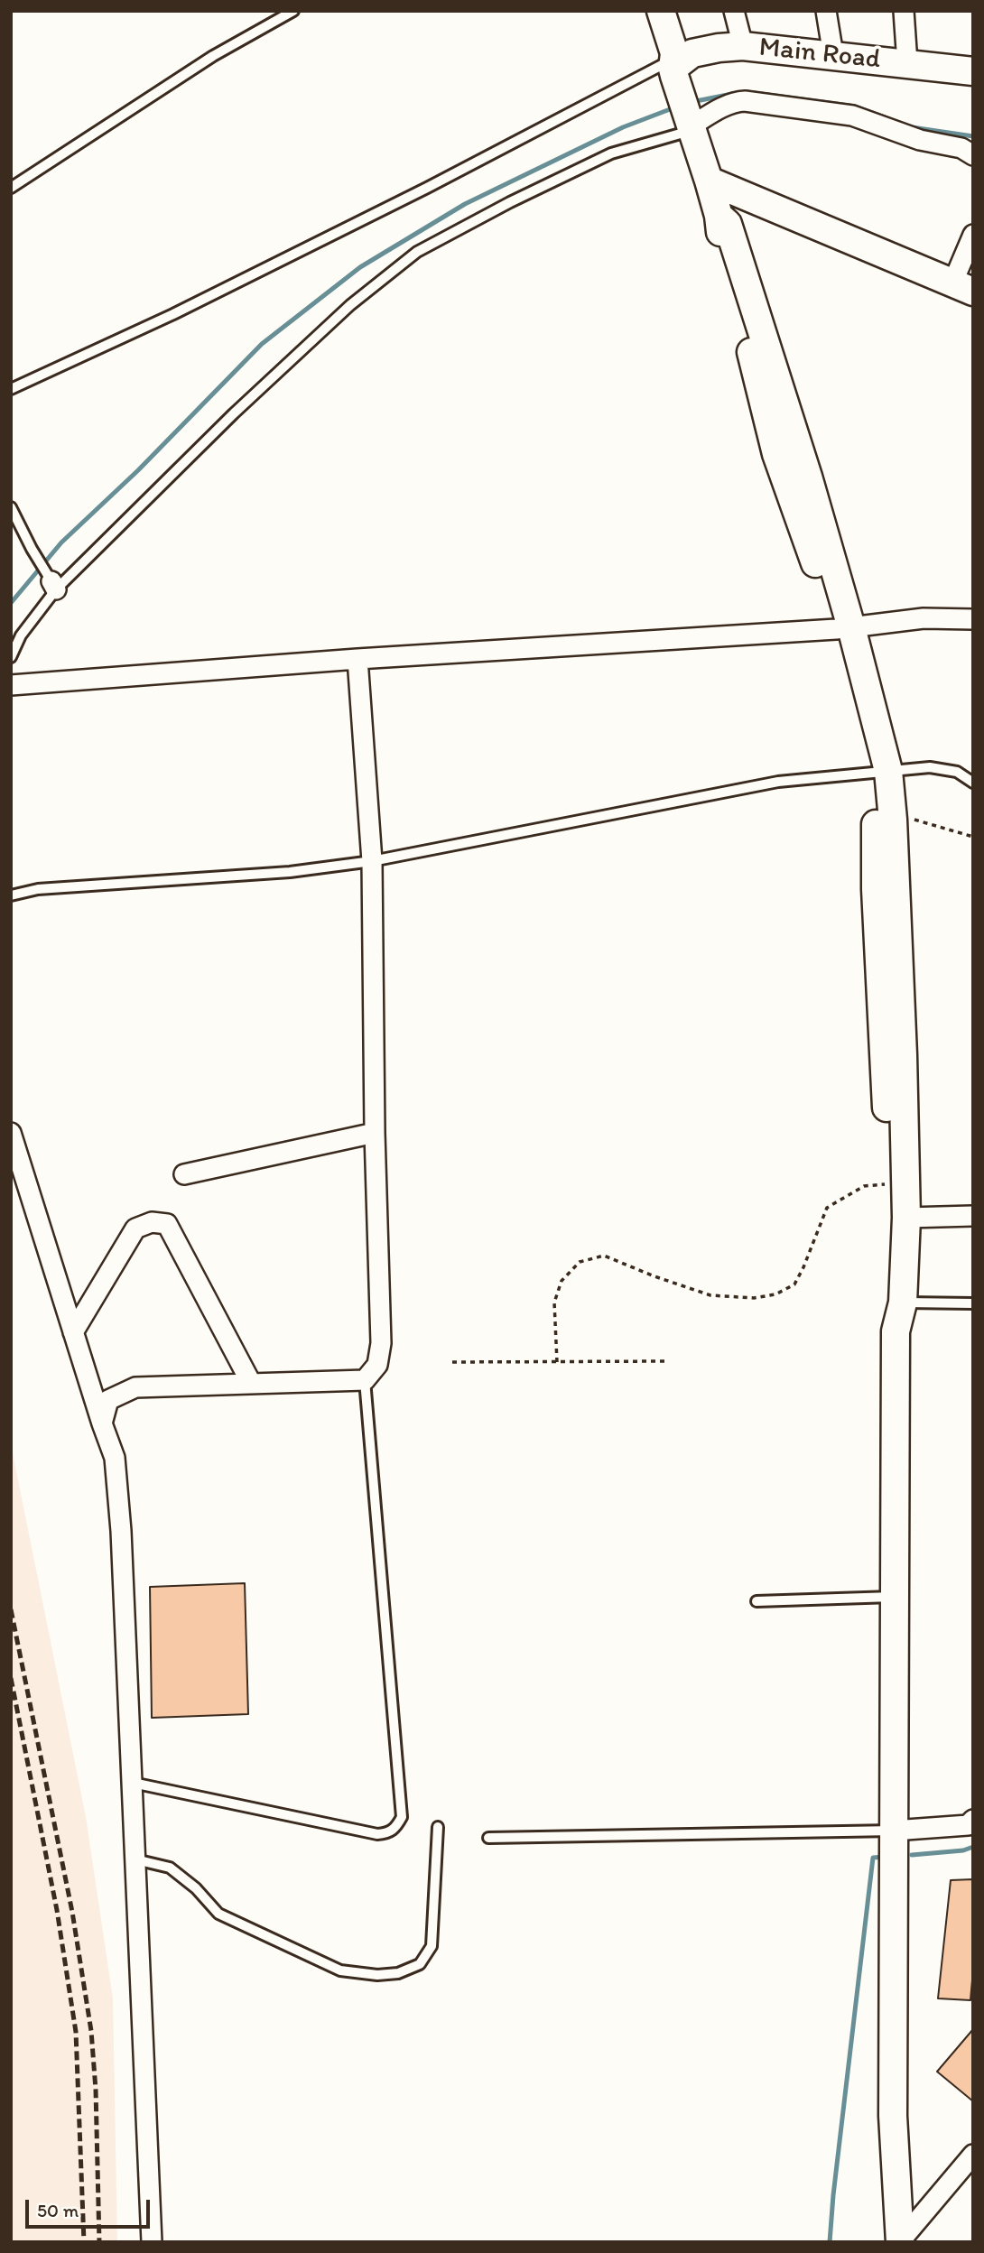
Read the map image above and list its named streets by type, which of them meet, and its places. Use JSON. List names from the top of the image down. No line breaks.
{"streets":{"street":["Main Road"]},"scale_bar":"50 m"}
